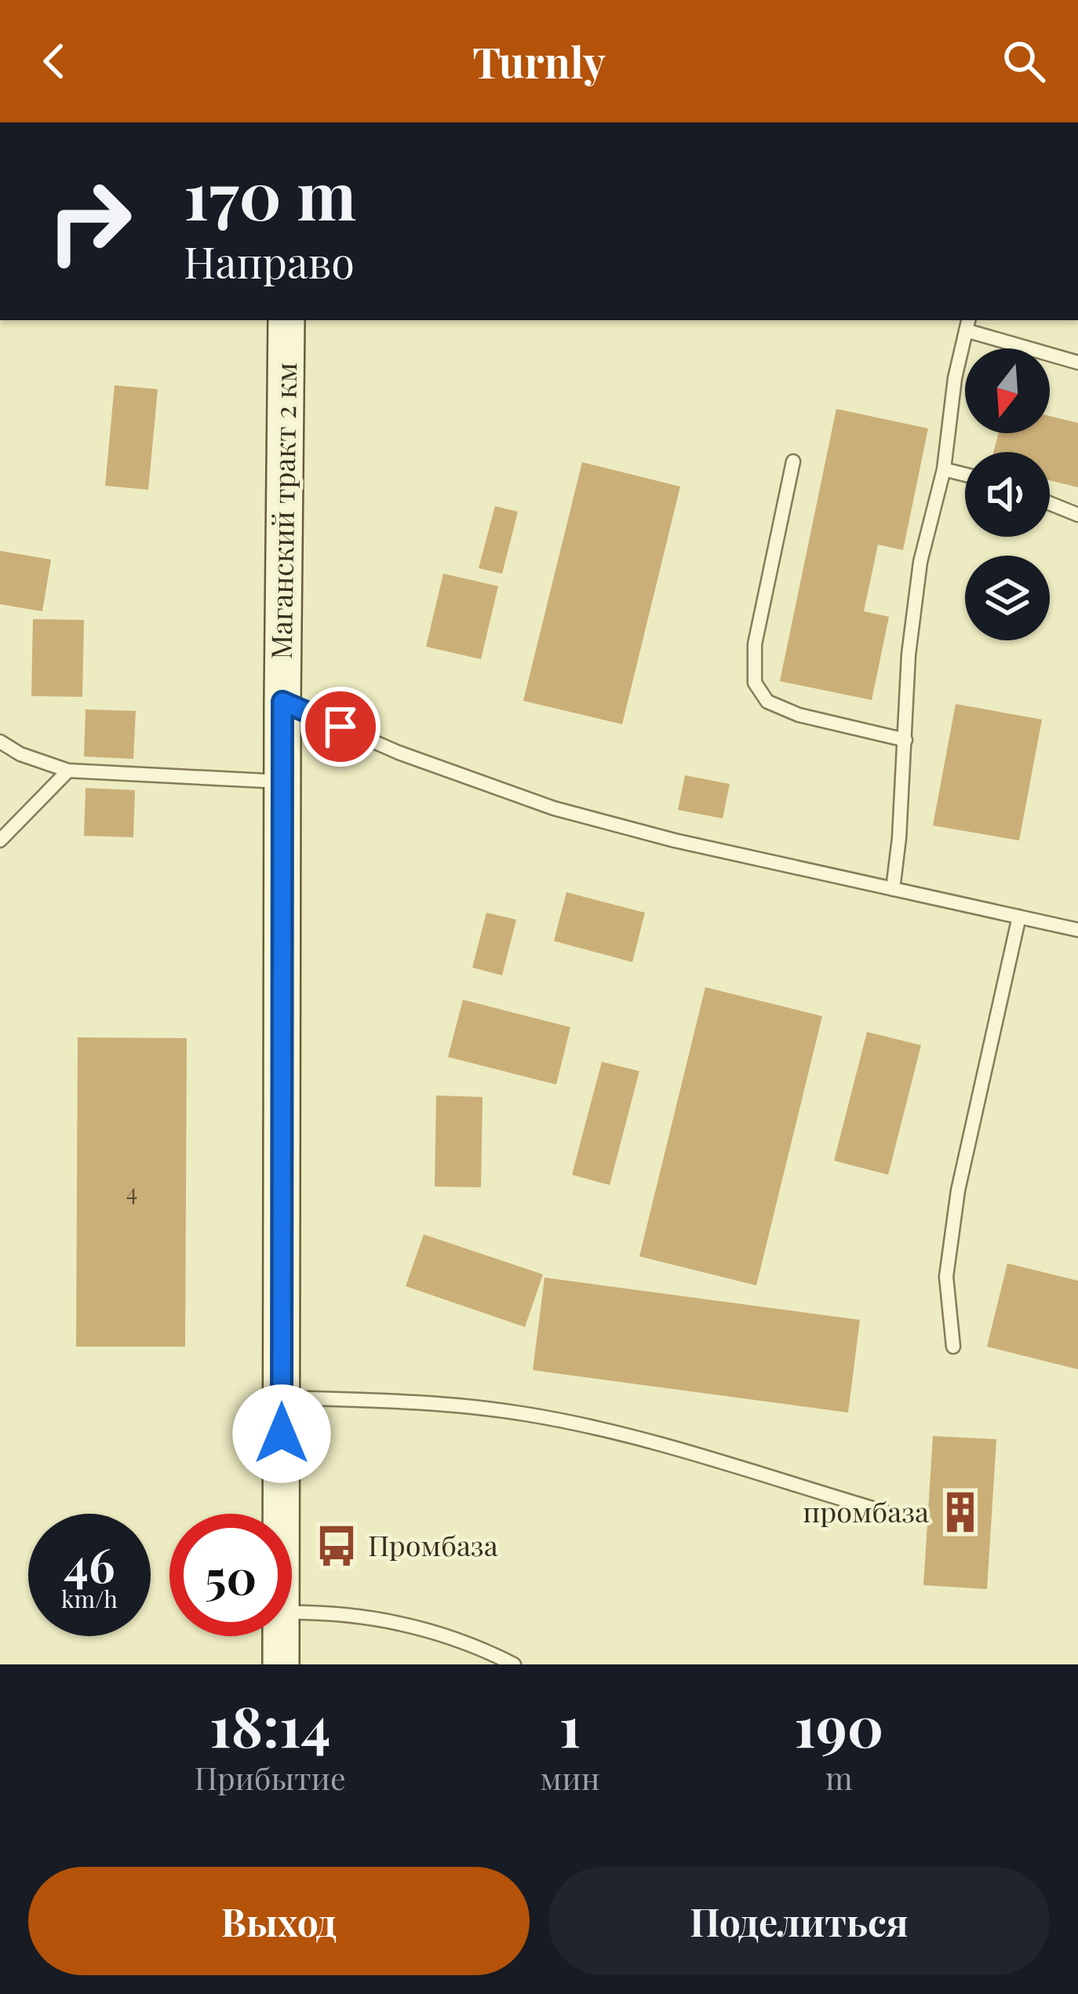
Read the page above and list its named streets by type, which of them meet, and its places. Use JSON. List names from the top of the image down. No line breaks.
{"streets":{"main road":["Маганский тракт 2 км"]},"places":{"building":["промбаза"],"bus stop":["Промбаза"]},"house_numbers":["4"],"north":"bottom","page":{"header":"Turnly","turn":["170 m","Направо"],"speed":"46 km/h","limit":"50","eta":["18:14","Прибытие","1","мин","190","m"],"buttons":["Выход","Поделиться"]}}
